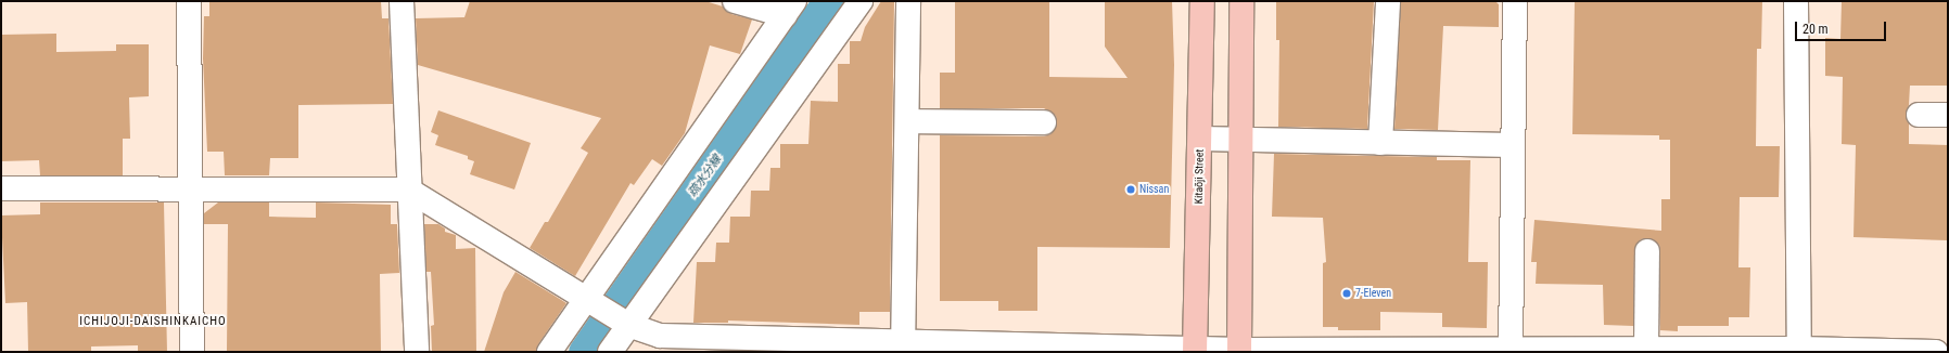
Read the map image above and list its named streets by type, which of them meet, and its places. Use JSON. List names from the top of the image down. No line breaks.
{"streets":{"main road":["Kitaōji Street"]},"districts":["ICHIJOJI-DAISHINKAICHO"],"water":["疏水分線"],"places":["Nissan","7-Eleven"],"scale_bar":"20 m"}
